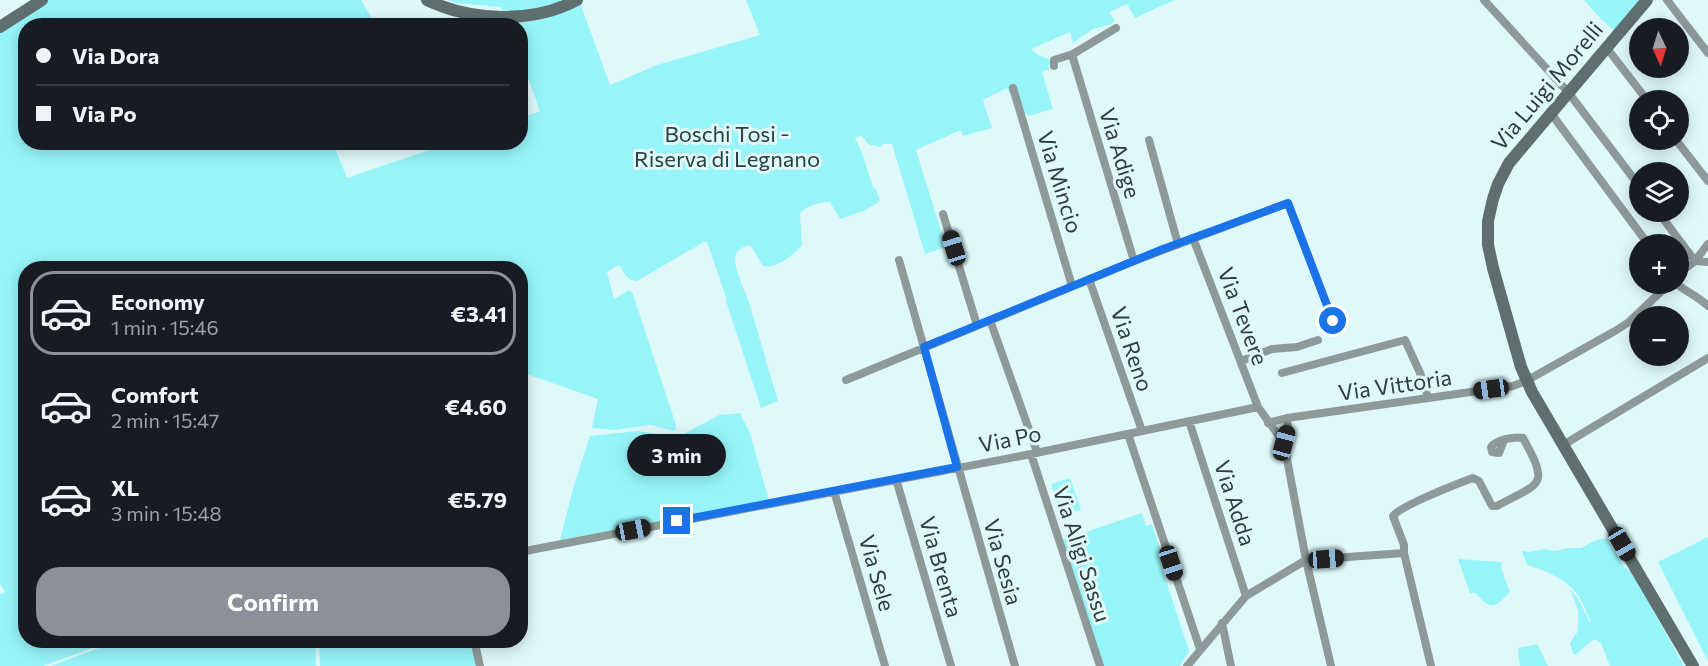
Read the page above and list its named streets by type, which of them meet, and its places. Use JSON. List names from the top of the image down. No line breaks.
{"streets":{"main road":["Via Luigi Morelli"],"street":["Via Adige","Via Mincio","Via Tevere","Via Reno","Via Vittoria","Via Po","Via Adda","Via Aligi Sassu","Via Sesia","Via Brenta","Via Sele"]},"crossings":[["Via Luigi Morelli","Via Vittoria"],["Via Tevere","Via Vittoria"],["Via Tevere","Via Po"],["Via Reno","Via Po"],["Via Po","Via Adda"],["Via Po","Via Aligi Sassu"],["Via Po","Via Sesia"],["Via Po","Via Brenta"],["Via Po","Via Sele"]],"parks":["Boschi Tosi - Riserva di Legnano"],"north":"bottom","page":{"map_buttons":["+","−"],"banner":["Via Dora","Via Po"],"list":[{"name":"Economy","note":"1 min · 15:46","value":"€3.41"},{"name":"Comfort","note":"2 min · 15:47","value":"€4.60"},{"name":"XL","note":"3 min · 15:48","value":"€5.79"}],"bubble":"3 min","buttons":"Confirm"}}
